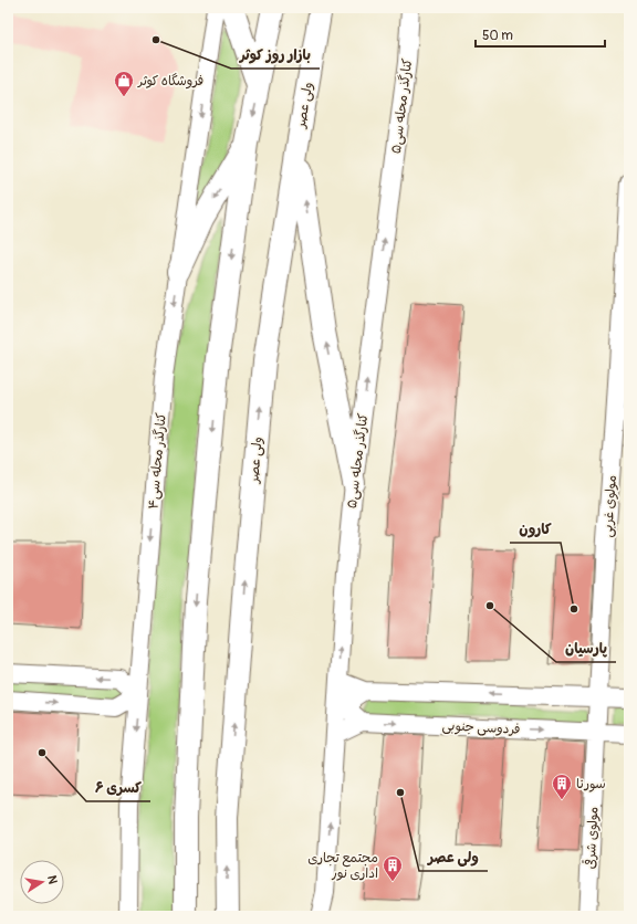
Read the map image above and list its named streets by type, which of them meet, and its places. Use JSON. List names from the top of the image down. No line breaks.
{"streets":{"main road":["ولی عصر"],"street":["کنارگذر محله سی۵","کنارگذر محله سی۴","مولوی غربی","فردوسی جنوبی","مولوی شرقی"]},"crossings":[["کنارگذر محله سی۵","فردوسی جنوبی"],["مولوی غربی","فردوسی جنوبی"],["مولوی غربی","مولوی شرقی"],["فردوسی جنوبی","مولوی شرقی"]],"one_way":["کنارگذر محله سی۵","کنارگذر محله سی۴"],"places":{"other":["بازار روز کوثر","پارسیان","کارون","کسری ۶","ولی عصر"],"shop":["فروشگاه کوثر"],"building":["سورنا","مجتمع تجاری اداری نور"]},"scale_bar":"50 m","north":"right"}
